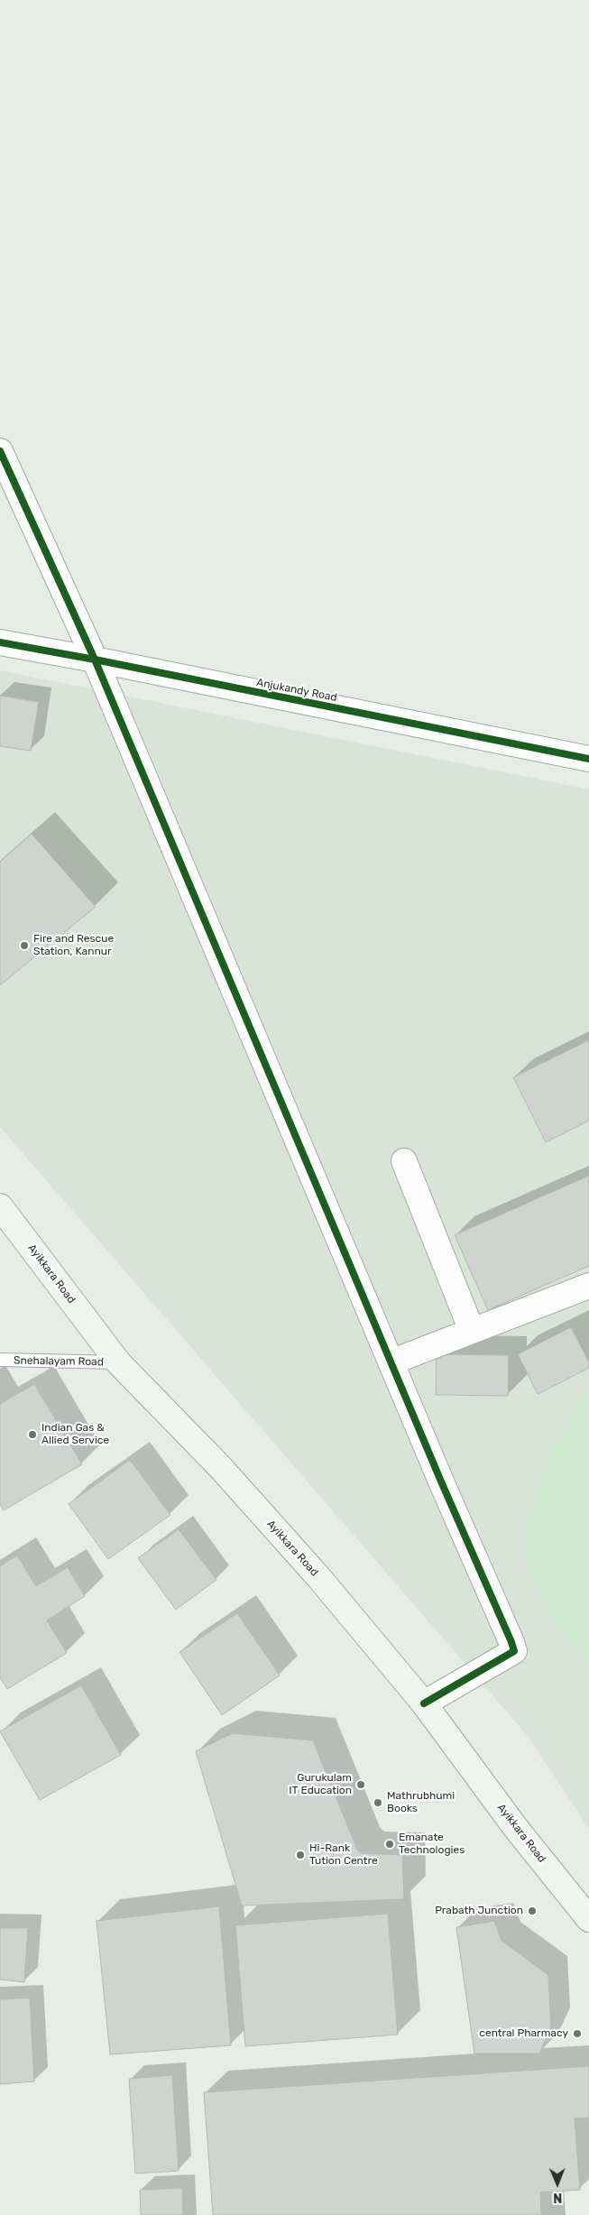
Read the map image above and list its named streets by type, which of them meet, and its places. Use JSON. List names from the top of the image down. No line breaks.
{"streets":{"main road":["Ayikkara Road"],"street":["Anjukandy Road"],"lane":["Snehalayam Road"]},"crossings":[["Ayikkara Road","Snehalayam Road"]],"places":["Fire and Rescue Station, Kannur","Indian Gas & Allied Service","Gurukulam IT Education","Mathrubhumi Books","Emanate Technologies","Hi-Rank Tution Centre","Prabath Junction","central Pharmacy"],"north":"bottom"}
